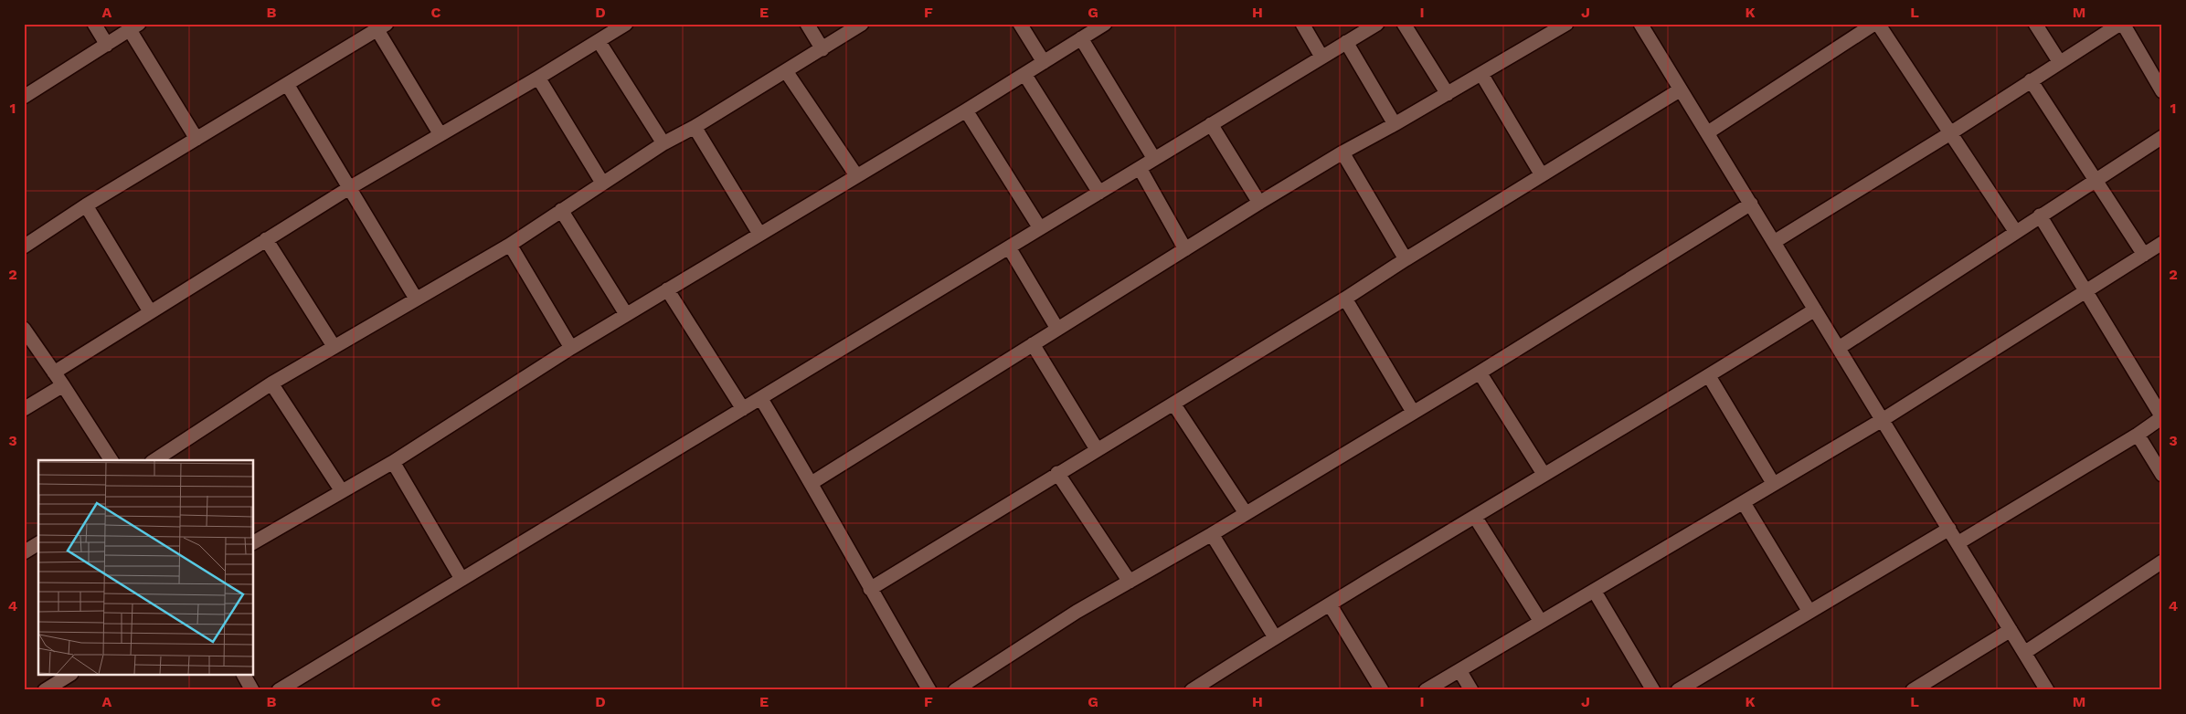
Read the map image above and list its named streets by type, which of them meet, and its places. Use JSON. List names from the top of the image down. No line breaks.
{"grid":{"columns":["A","B","C","D","E","F","G","H","I","J","K","L","M"],"rows":["1","2","3","4"]}}
